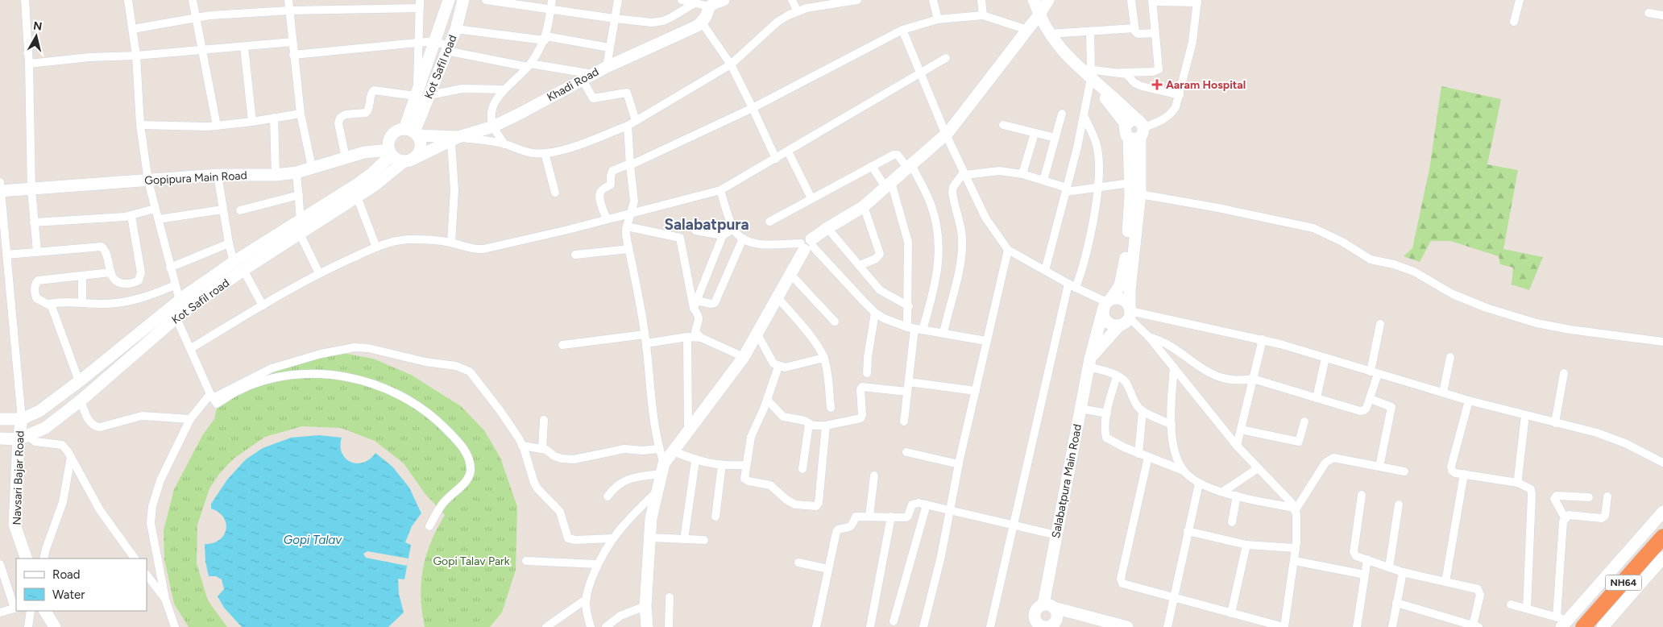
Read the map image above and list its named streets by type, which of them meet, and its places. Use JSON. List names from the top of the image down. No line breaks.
{"streets":{"highway":["NH64"],"street":["Kot Safil road","Khadi Road","Gopipura Main Road","Navsari Bajar Road","Salabatpura Main Road"]},"crossings":[["Kot Safil road","Khadi Road"],["Kot Safil road","Gopipura Main Road"],["Kot Safil road","Navsari Bajar Road"],["Khadi Road","Gopipura Main Road"]],"districts":["Salabatpura"],"water":["Gopi Talav"],"parks":["Gopi Talav Park"],"places":{"health":["Aaram Hospital"]},"legend":["Road","Water"],"north":"top"}
